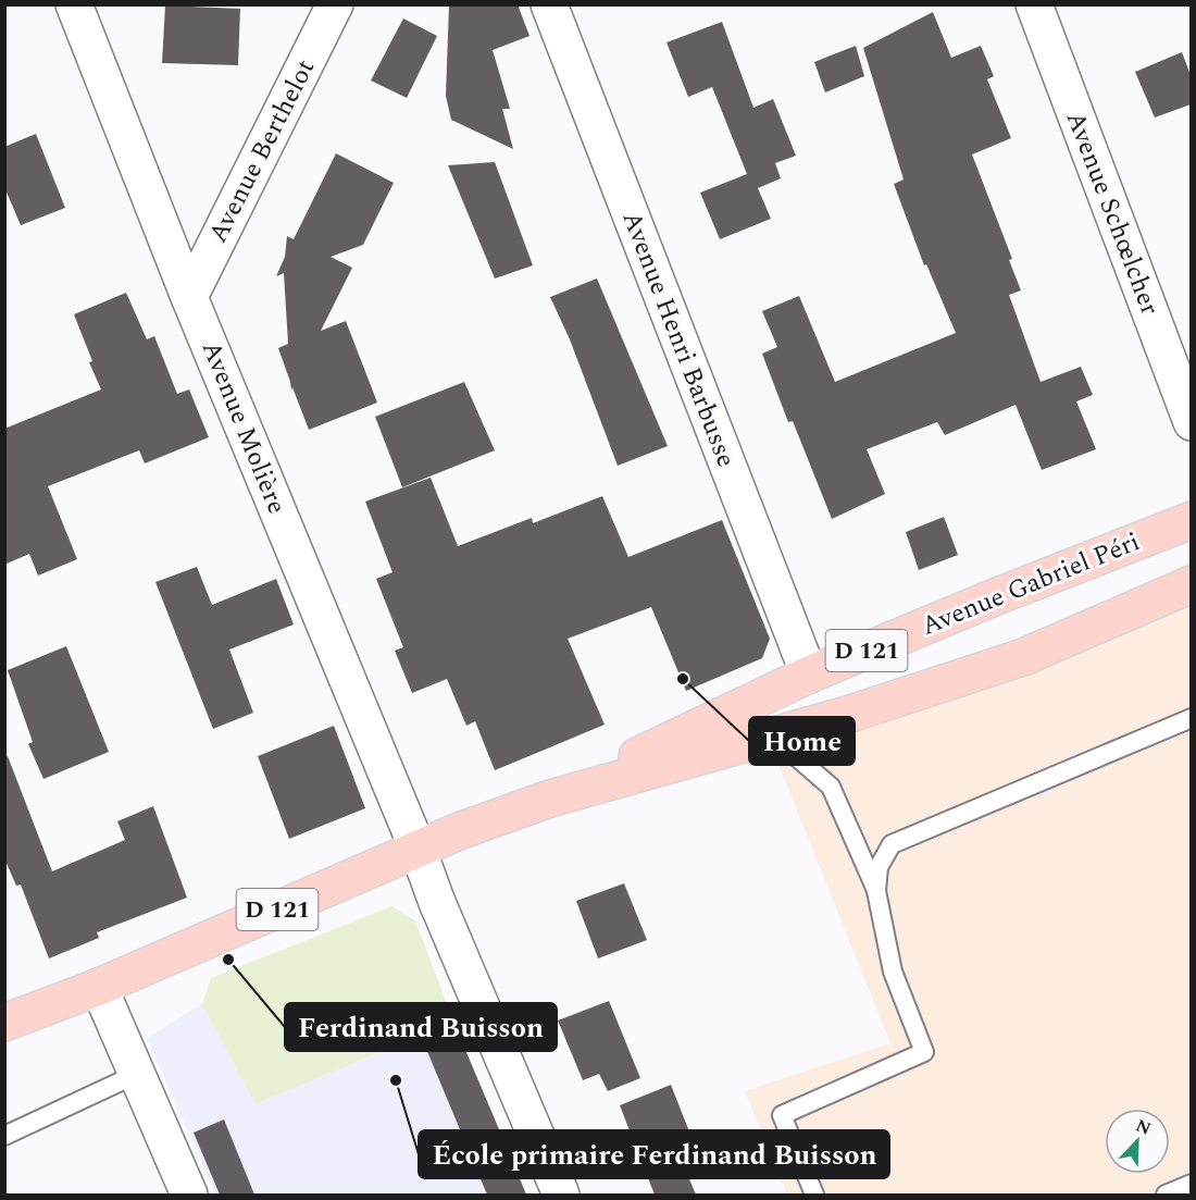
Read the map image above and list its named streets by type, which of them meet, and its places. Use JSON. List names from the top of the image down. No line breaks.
{"streets":{"main road":["Avenue Gabriel Péri","D 121"],"street":["Avenue Berthelot","Avenue Schœlcher","Avenue Henri Barbusse","Avenue Molière"]},"crossings":[["Avenue Berthelot","Avenue Molière"],["Avenue Henri Barbusse","Avenue Gabriel Péri"],["Avenue Molière","Avenue Gabriel Péri"]],"places":["Home","Ferdinand Buisson","École primaire Ferdinand Buisson"],"north":"top right"}
